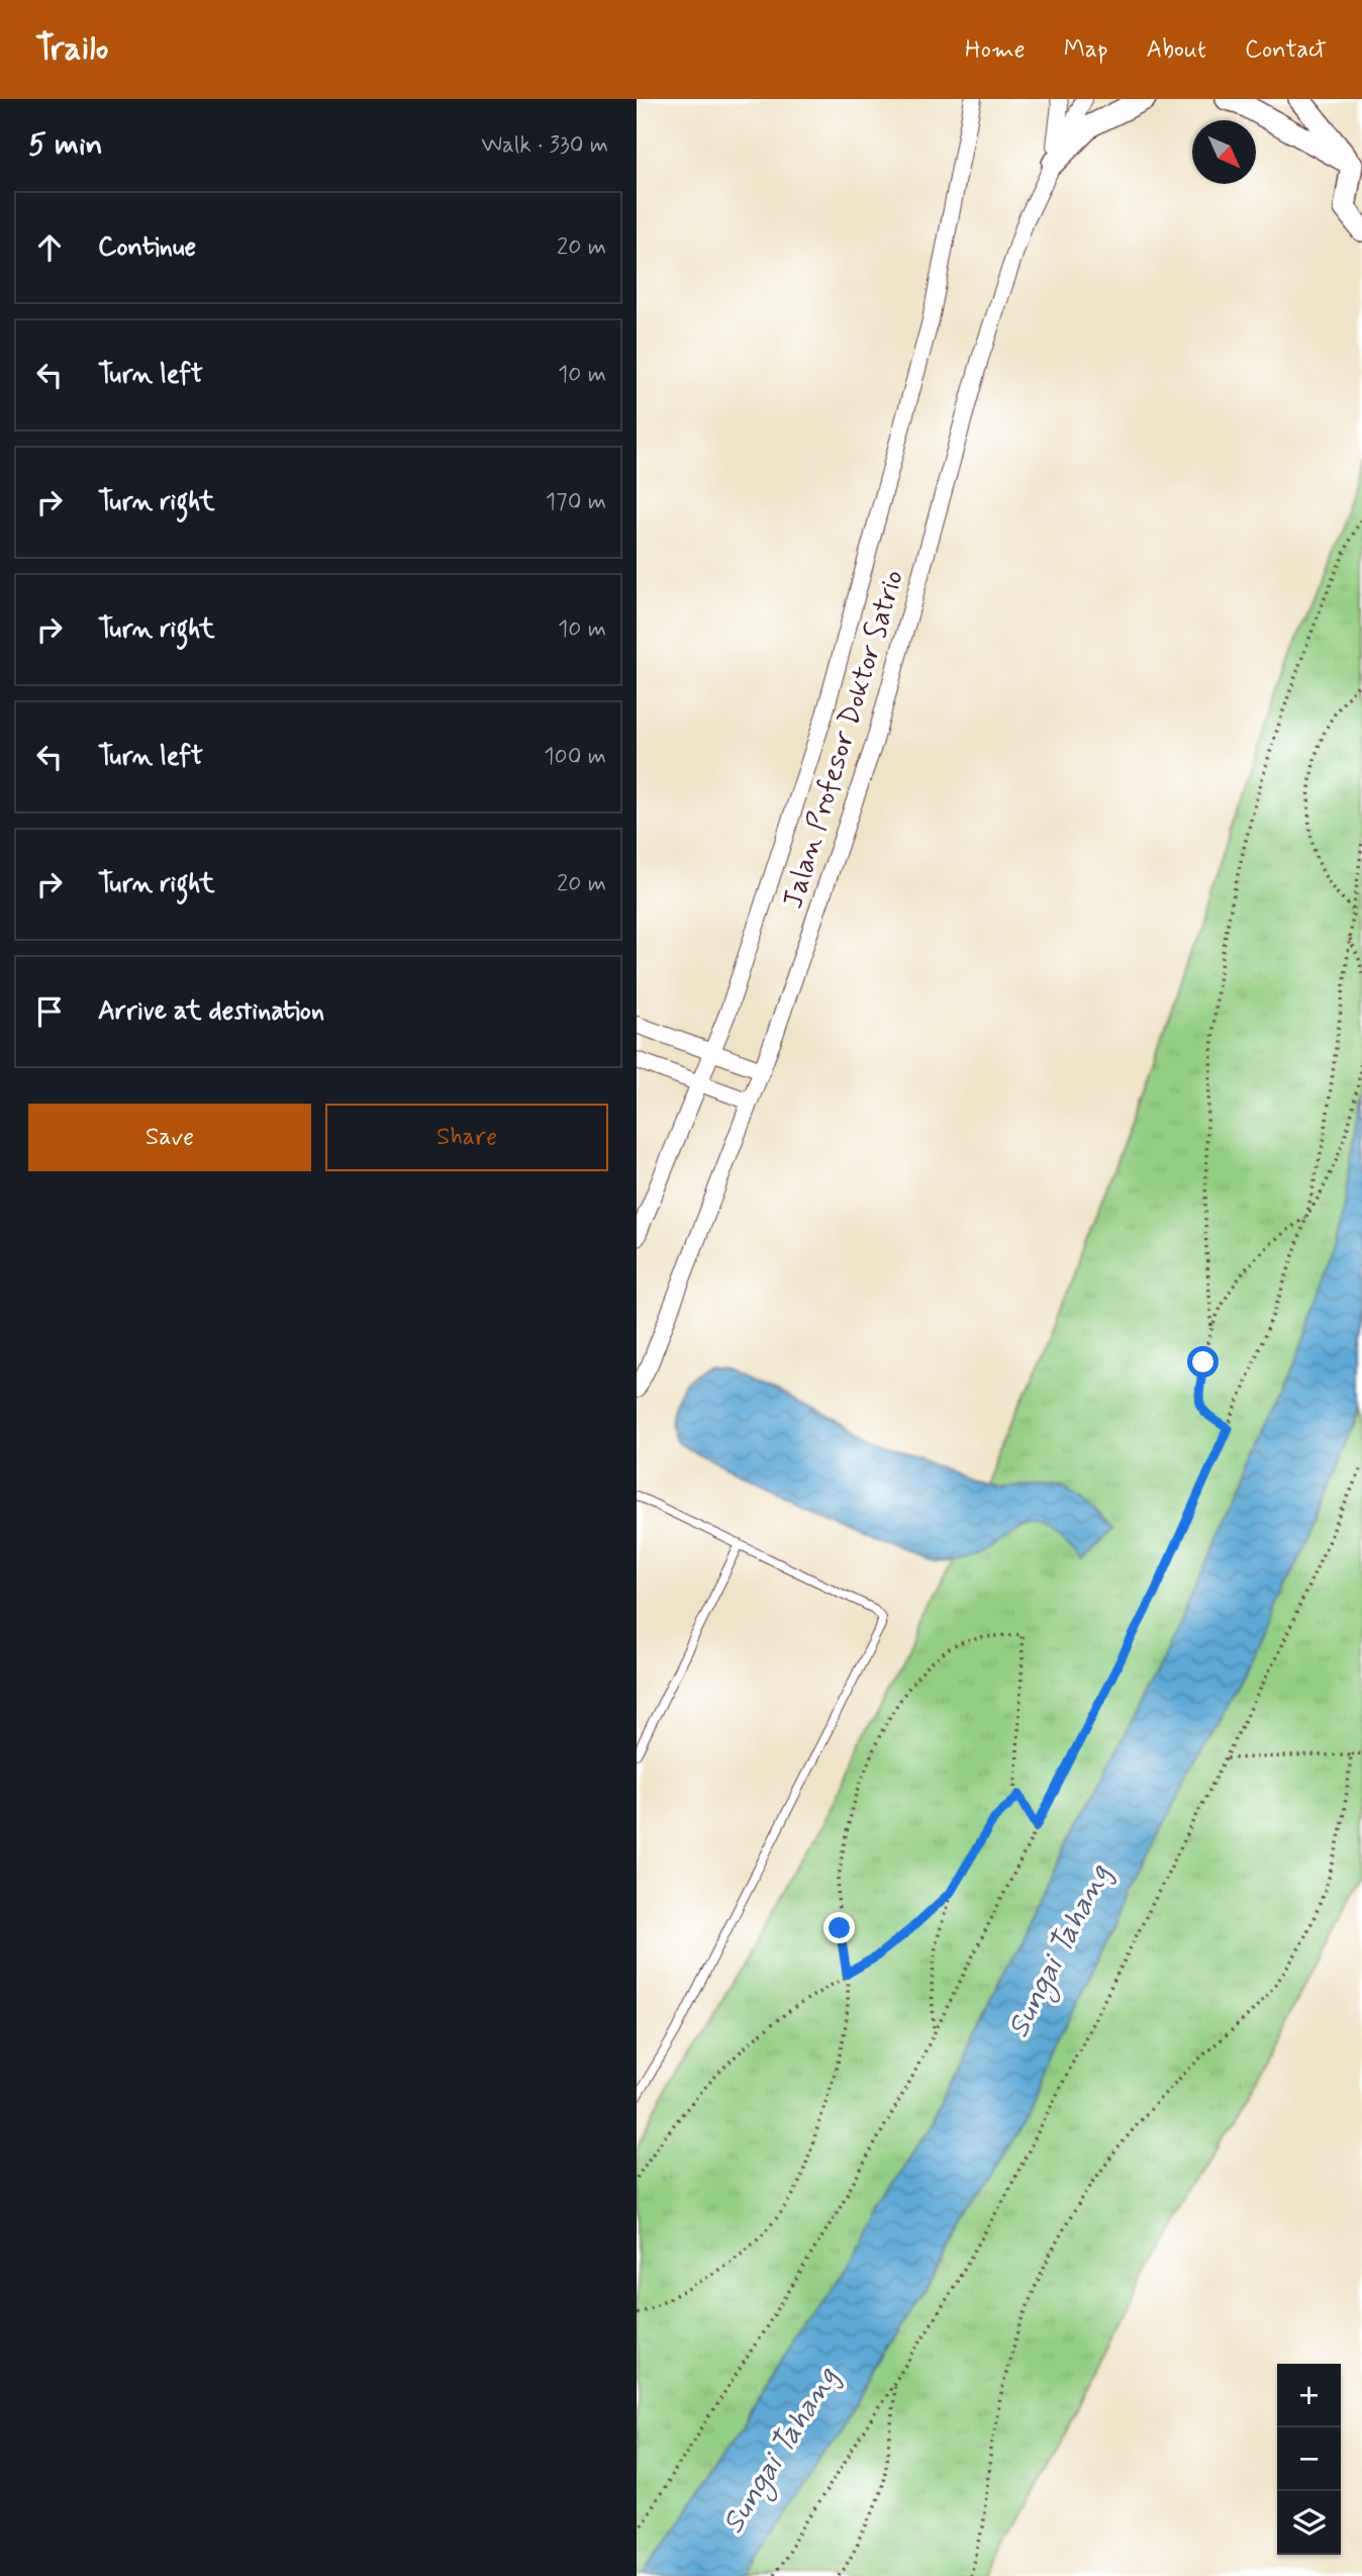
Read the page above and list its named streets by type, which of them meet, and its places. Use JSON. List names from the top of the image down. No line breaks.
{"streets":{"street":["Jalan Profesor Doktor Satrio"]},"water":["Sungai Tahang"],"north":"bottom right","page":{"header":"Trailo","nav":["Home","Map","About","Contact"],"heading":["5 min","Walk · 330 m"],"list":[["Continue","20 m"],["Turn left","10 m"],["Turn right","170 m"],["Turn right","10 m"],["Turn left","100 m"],["Turn right","20 m"],"Arrive at destination"],"buttons":["Save","Share"],"map_buttons":["+","−"]}}
